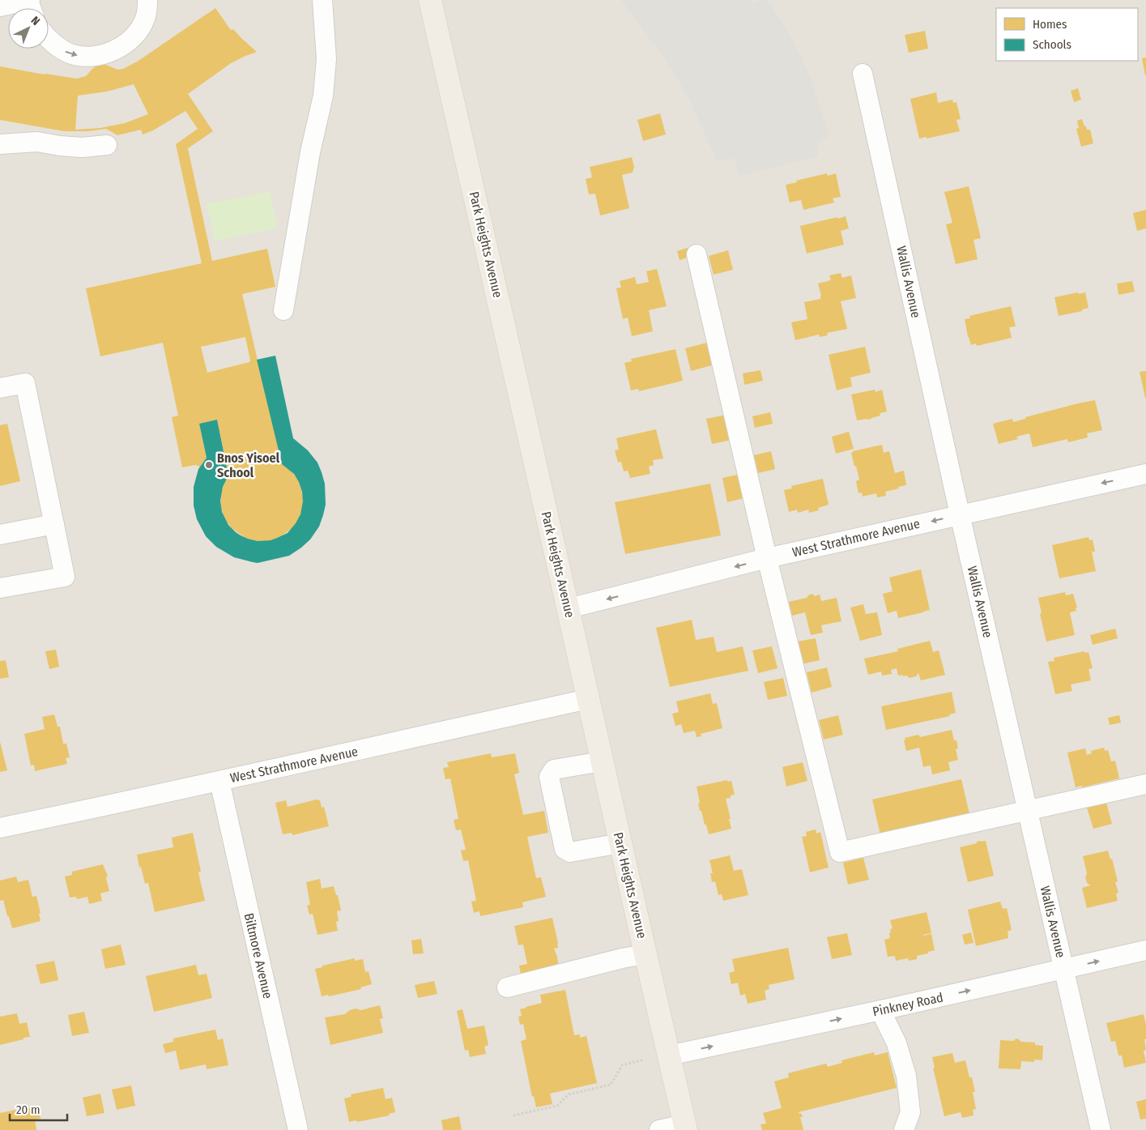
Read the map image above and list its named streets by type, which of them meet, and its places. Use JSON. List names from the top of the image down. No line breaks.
{"streets":{"main road":["Park Heights Avenue"],"street":["Wallis Avenue","West Strathmore Avenue","Biltmore Avenue","Pinkney Road"]},"crossings":[["Park Heights Avenue","West Strathmore Avenue"],["Park Heights Avenue","Pinkney Road"],["Wallis Avenue","West Strathmore Avenue"],["Wallis Avenue","Pinkney Road"],["West Strathmore Avenue","Biltmore Avenue"]],"one_way":["West Strathmore Avenue","Pinkney Road"],"places":["Bnos Yisoel School"],"legend":["Homes","Schools"],"scale_bar":"20 m","north":"top right"}
